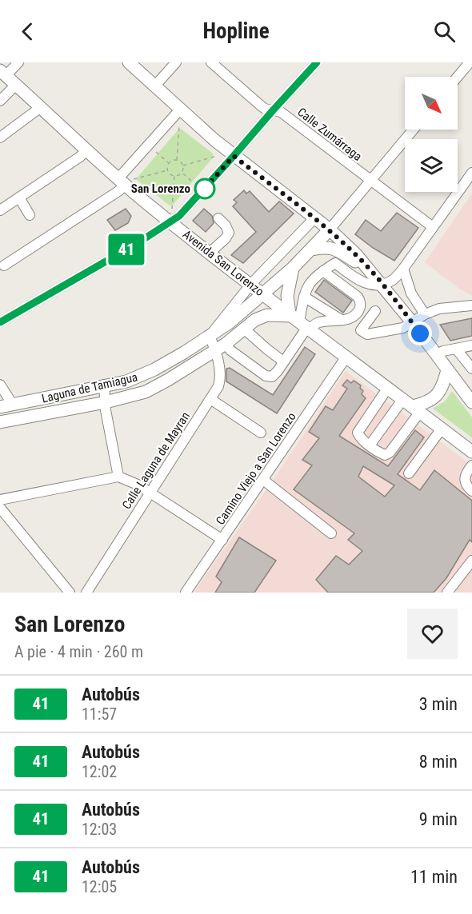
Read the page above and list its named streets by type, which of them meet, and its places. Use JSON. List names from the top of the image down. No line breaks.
{"streets":{"main road":["Avenida San Lorenzo","Laguna de Tamiagua"],"street":["Calle Zumárraga","Calle Laguna de Mayran","Camino Viejo a San Lorenzo"]},"crossings":[["Avenida San Lorenzo","Laguna de Tamiagua"],["Avenida San Lorenzo","Camino Viejo a San Lorenzo"],["Laguna de Tamiagua","Calle Laguna de Mayran"]],"places":["San Lorenzo"],"lines":["bus line 41"],"north":"bottom right","page":{"header":"Hopline","on_map":"41","heading":["San Lorenzo","A pie · 4 min · 260 m"],"list":[{"mark":"41","name":"Autobús","note":"11:57","value":"3 min"},{"mark":"41","name":"Autobús","note":"12:02","value":"8 min"},{"mark":"41","name":"Autobús","note":"12:03","value":"9 min"},{"mark":"41","name":"Autobús","note":"12:05","value":"11 min"}]}}
